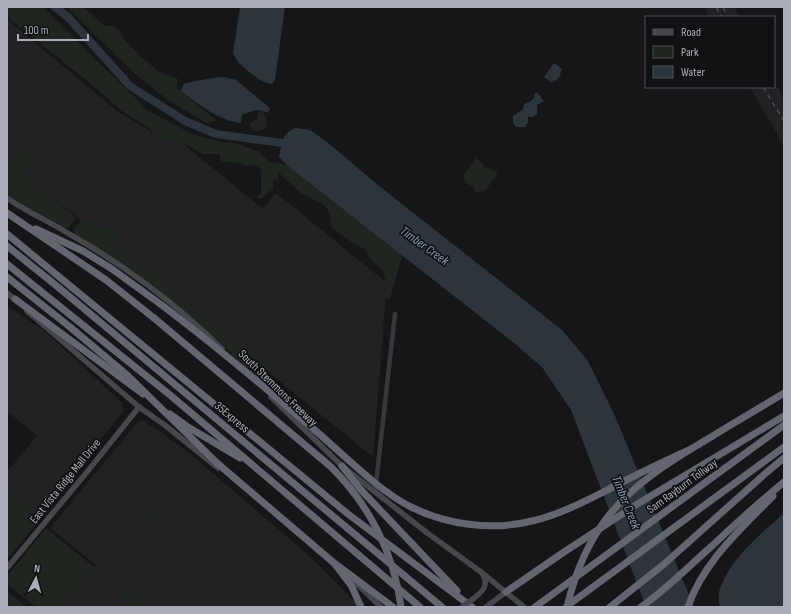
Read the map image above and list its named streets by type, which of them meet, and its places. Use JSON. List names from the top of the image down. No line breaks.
{"streets":{"highway":["35Express","Sam Rayburn Tollway"],"main road":["South Stemmons Freeway","East Vista Ridge Mall Drive"]},"water":["Timber Creek"],"legend":["Road","Park","Water"],"scale_bar":"100 m","north":"top"}
